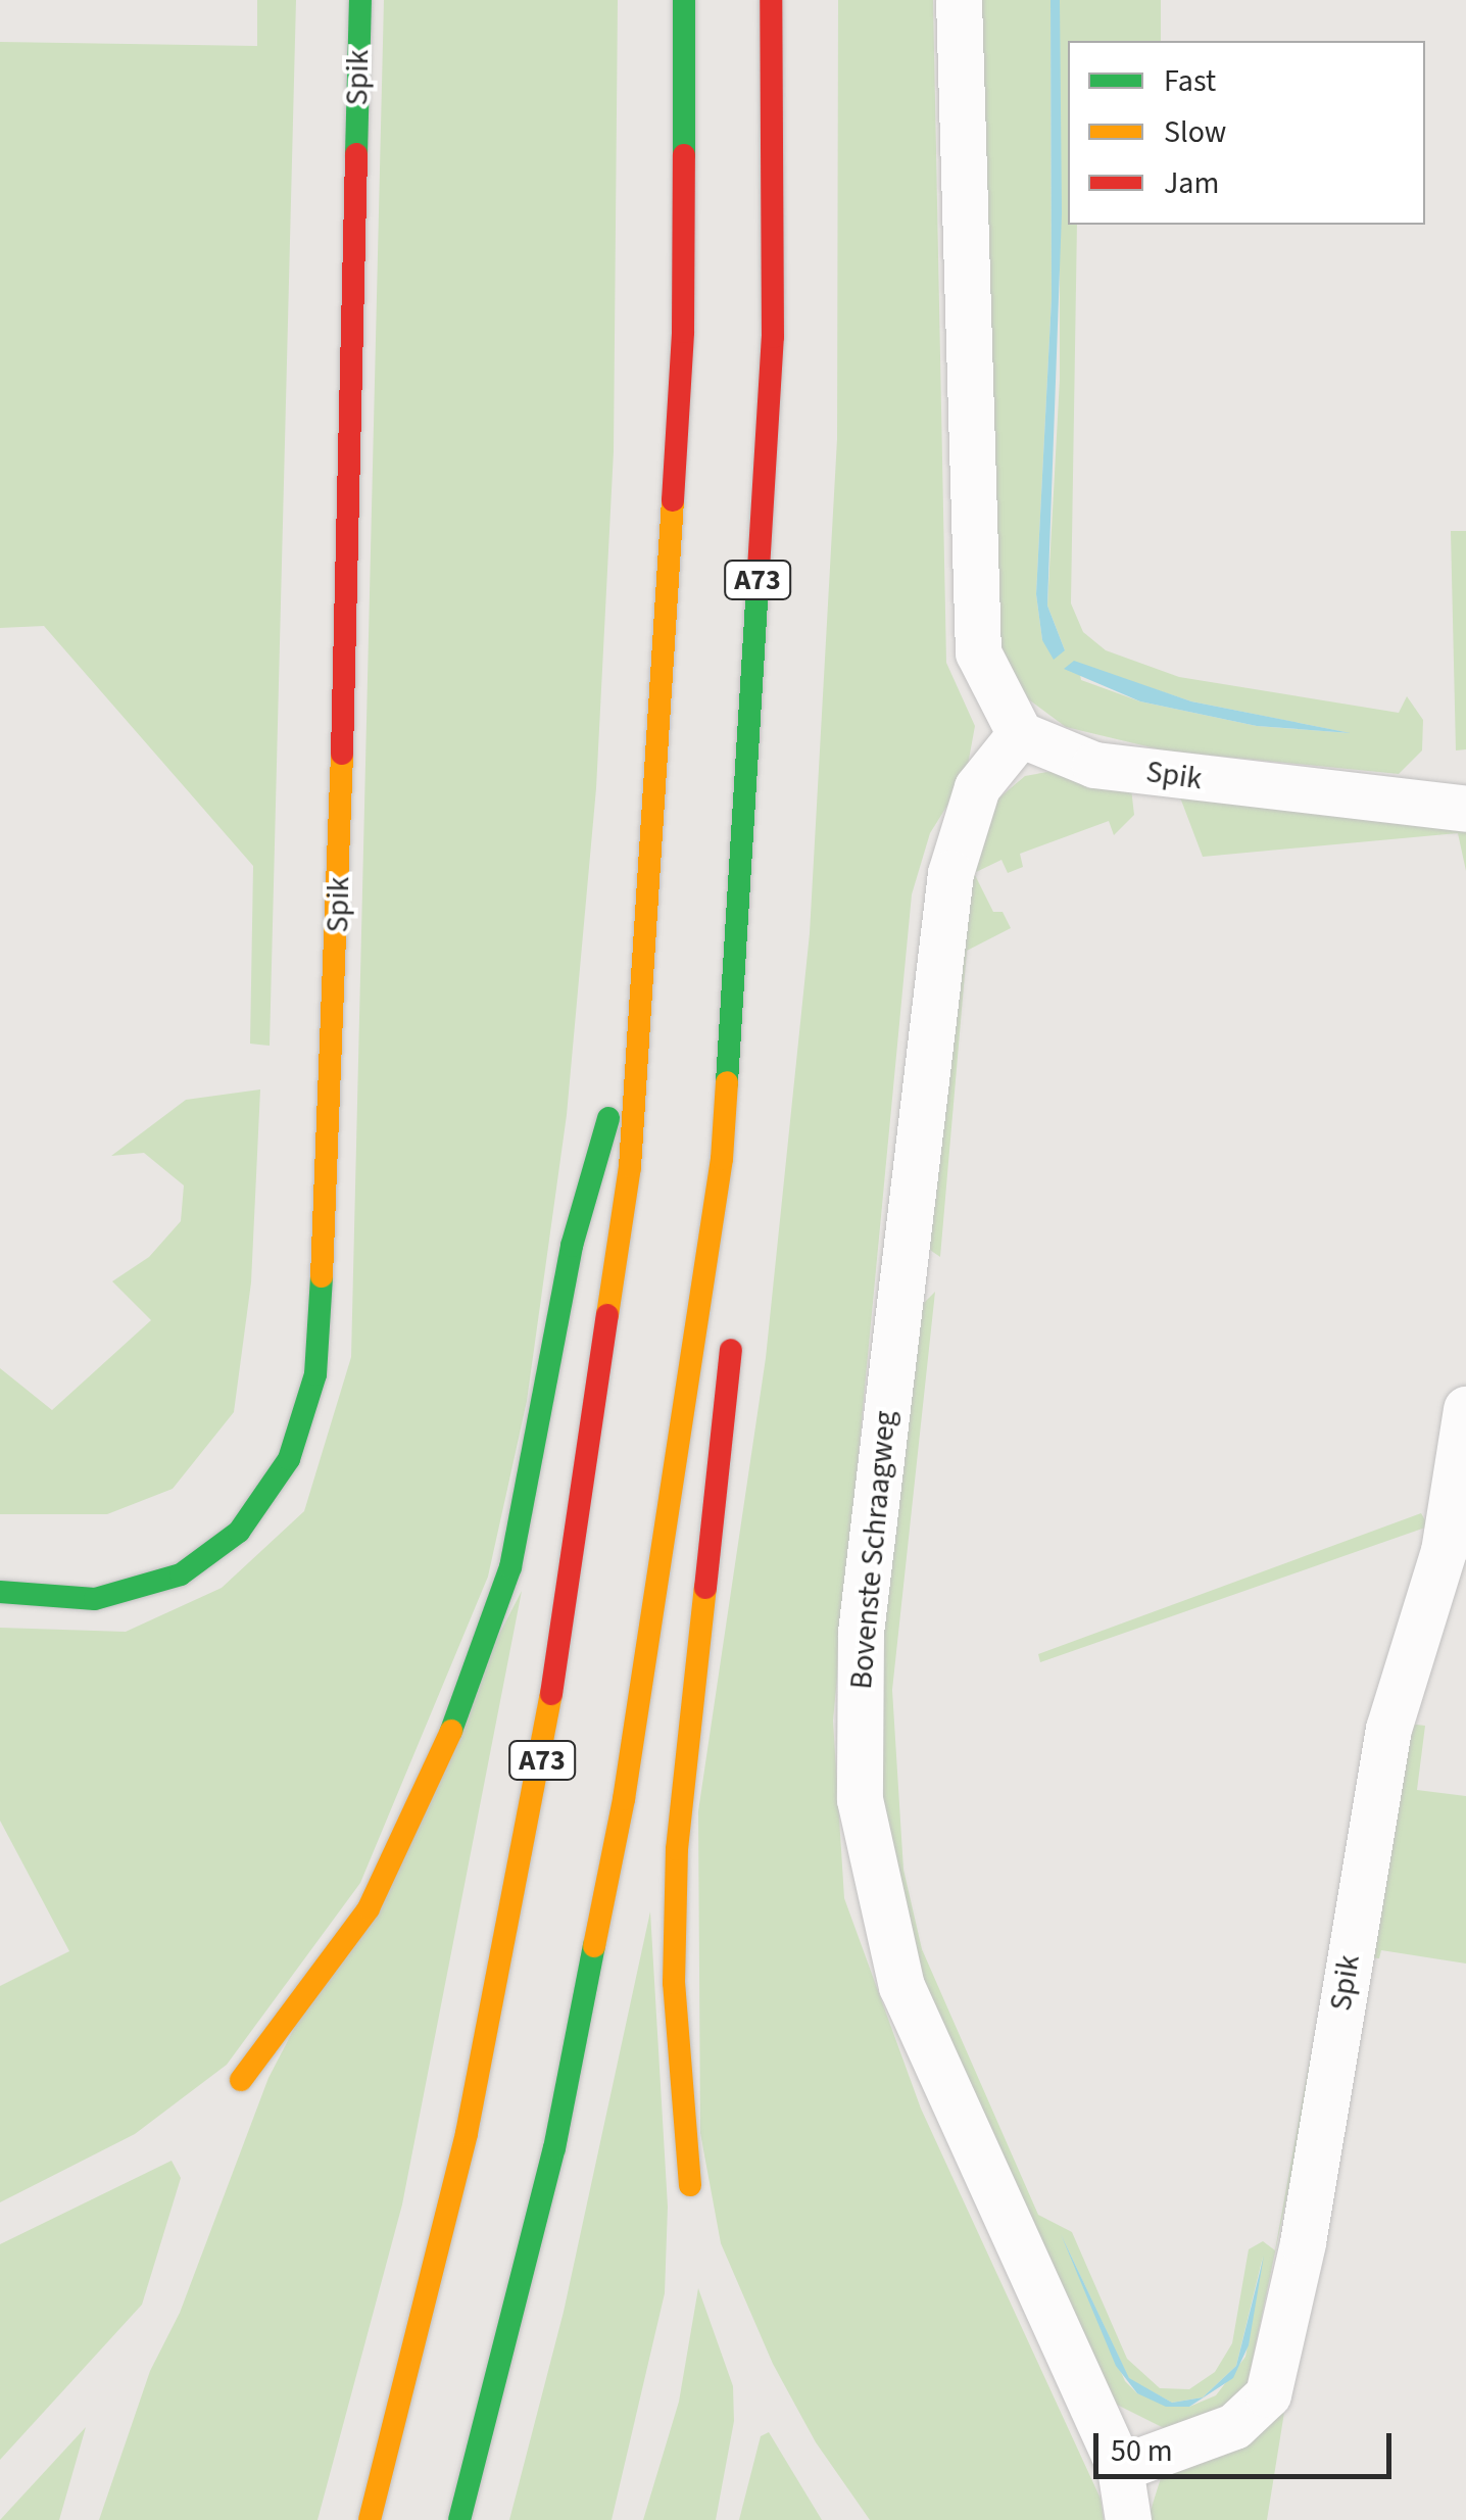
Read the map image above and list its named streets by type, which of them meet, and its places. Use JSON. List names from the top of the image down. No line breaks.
{"streets":{"main road":["Spik","A73"],"street":["Bovenste Schraagweg"]},"crossings":[["Spik","Bovenste Schraagweg"]],"legend":["Fast","Slow","Jam"],"scale_bar":"50 m"}
